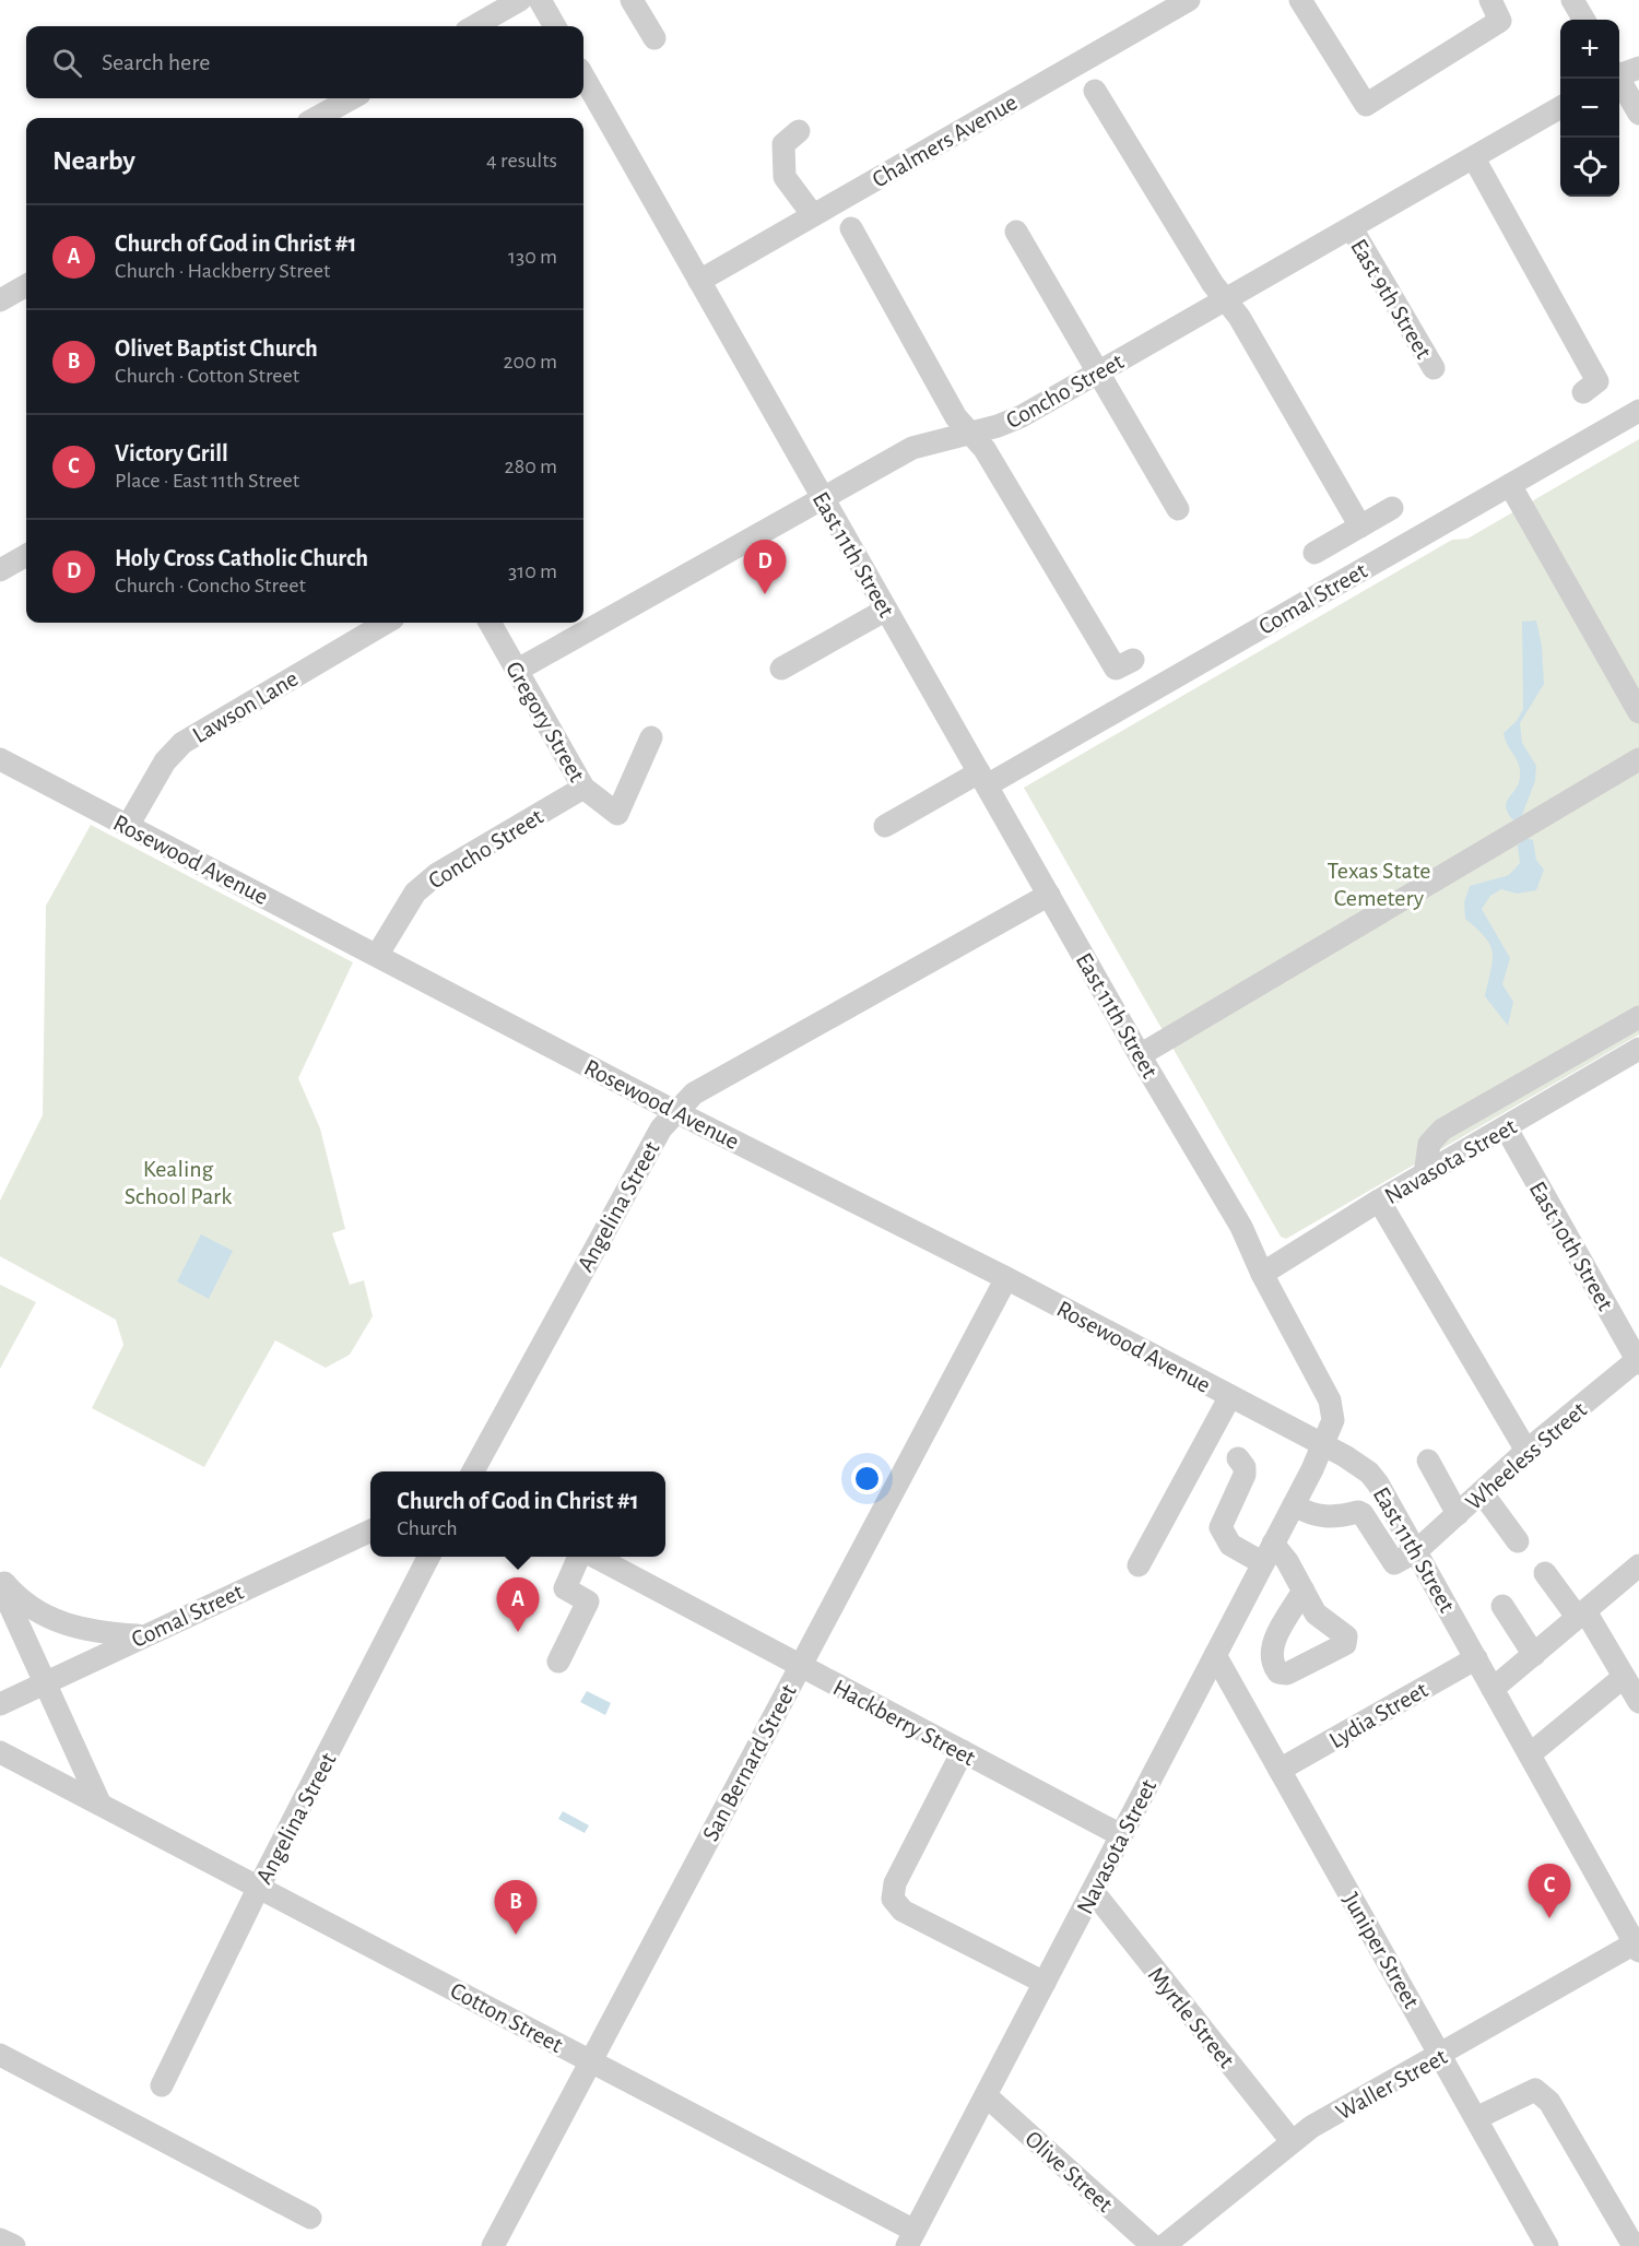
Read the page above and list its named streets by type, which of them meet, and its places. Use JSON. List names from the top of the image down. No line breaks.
{"streets":{"street":["Chalmers Avenue","East 9th Street","Concho Street","East 11th Street","Comal Street","Lawson Lane","Gregory Street","Rosewood Avenue","Navasota Street","Angelina Street","East 10th Street","Wheeless Street","Lydia Street","Hackberry Street","San Bernard Street","Juniper Street","Cotton Street","Myrtle Street","Waller Street","Olive Street"]},"crossings":[["Chalmers Avenue","East 11th Street"],["East 9th Street","Concho Street"],["Concho Street","East 11th Street"],["Concho Street","Gregory Street"],["Concho Street","Rosewood Avenue"],["East 11th Street","Comal Street"],["East 11th Street","Rosewood Avenue"],["East 11th Street","Navasota Street"],["East 11th Street","Angelina Street"],["East 11th Street","Wheeless Street"],["East 11th Street","Lydia Street"],["East 11th Street","Waller Street"],["Lawson Lane","Rosewood Avenue"],["Rosewood Avenue","Navasota Street"],["Rosewood Avenue","Angelina Street"],["Rosewood Avenue","San Bernard Street"],["Navasota Street","East 10th Street"],["Navasota Street","Hackberry Street"],["Navasota Street","Juniper Street"],["Navasota Street","Cotton Street"],["Navasota Street","Myrtle Street"],["Navasota Street","Olive Street"],["Angelina Street","Cotton Street"],["East 10th Street","Wheeless Street"],["Lydia Street","Juniper Street"],["Hackberry Street","San Bernard Street"],["San Bernard Street","Cotton Street"],["Juniper Street","Waller Street"],["Myrtle Street","Waller Street"]],"parks":["Texas State Cemetery","Kealing School Park"],"page":{"map_buttons":["+","−"],"search":"Search here","heading":["Nearby","4 results"],"list":[{"mark":"A","name":"Church of God in Christ #1","note":"Church · Hackberry Street","value":"130 m"},{"mark":"B","name":"Olivet Baptist Church","note":"Church · Cotton Street","value":"200 m"},{"mark":"C","name":"Victory Grill","note":"Place · East 11th Street","value":"280 m"},{"mark":"D","name":"Holy Cross Catholic Church","note":"Church · Concho Street","value":"310 m"}],"pins":["D","A","C","B"],"popup":["Church of God in Christ #1","Church"]}}
